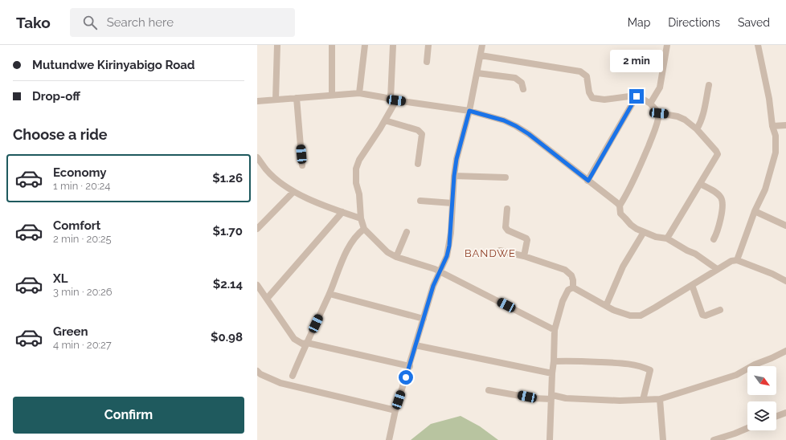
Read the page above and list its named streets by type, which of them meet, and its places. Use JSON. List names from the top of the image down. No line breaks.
{"districts":["BANDWE"],"north":"bottom right","page":{"header":"Tako","search":"Search here","nav":["Map","Directions","Saved"],"banner":["Mutundwe Kirinyabigo Road","Drop-off"],"bubble":"2 min","heading":"Choose a ride","list":[{"name":"Economy","note":"1 min · 20:24","value":"$1.26"},{"name":"Comfort","note":"2 min · 20:25","value":"$1.70"},{"name":"XL","note":"3 min · 20:26","value":"$2.14"},{"name":"Green","note":"4 min · 20:27","value":"$0.98"}],"buttons":"Confirm"}}
